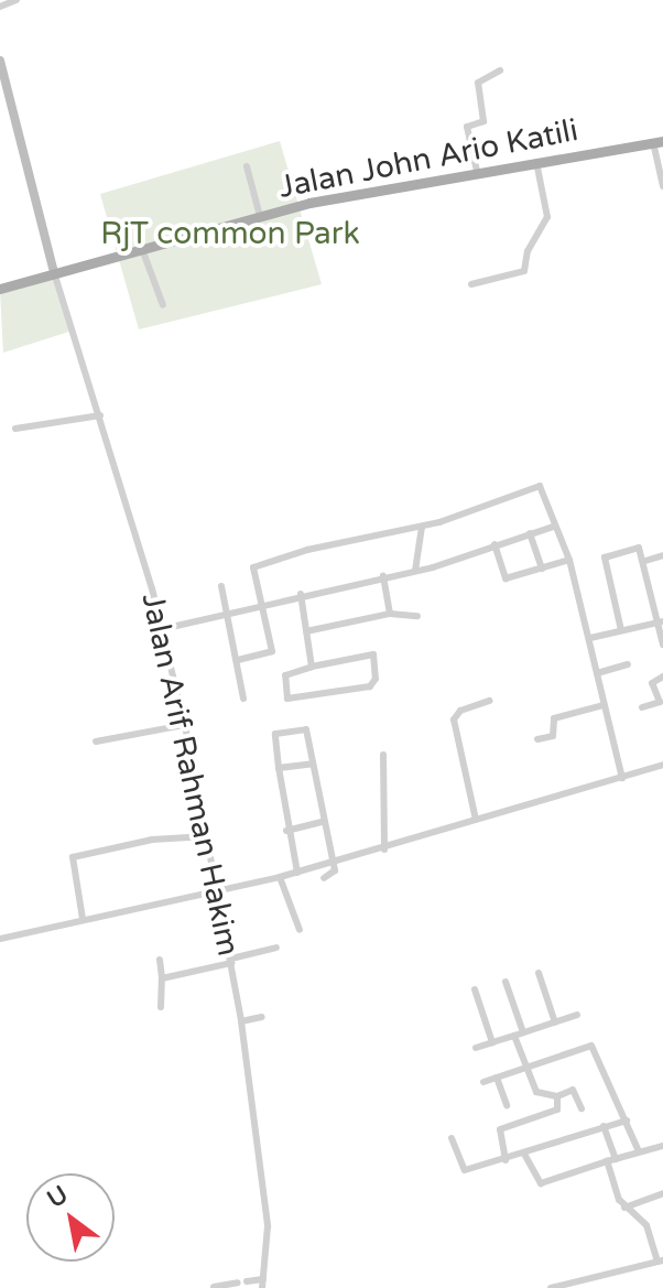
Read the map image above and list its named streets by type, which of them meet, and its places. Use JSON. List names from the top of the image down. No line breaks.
{"streets":{"main road":["Jalan John Ario Katili"],"street":["Jalan Arif Rahman Hakim"]},"crossings":[["Jalan John Ario Katili","Jalan Arif Rahman Hakim"]],"parks":["RjT common Park"],"north":"top left"}
